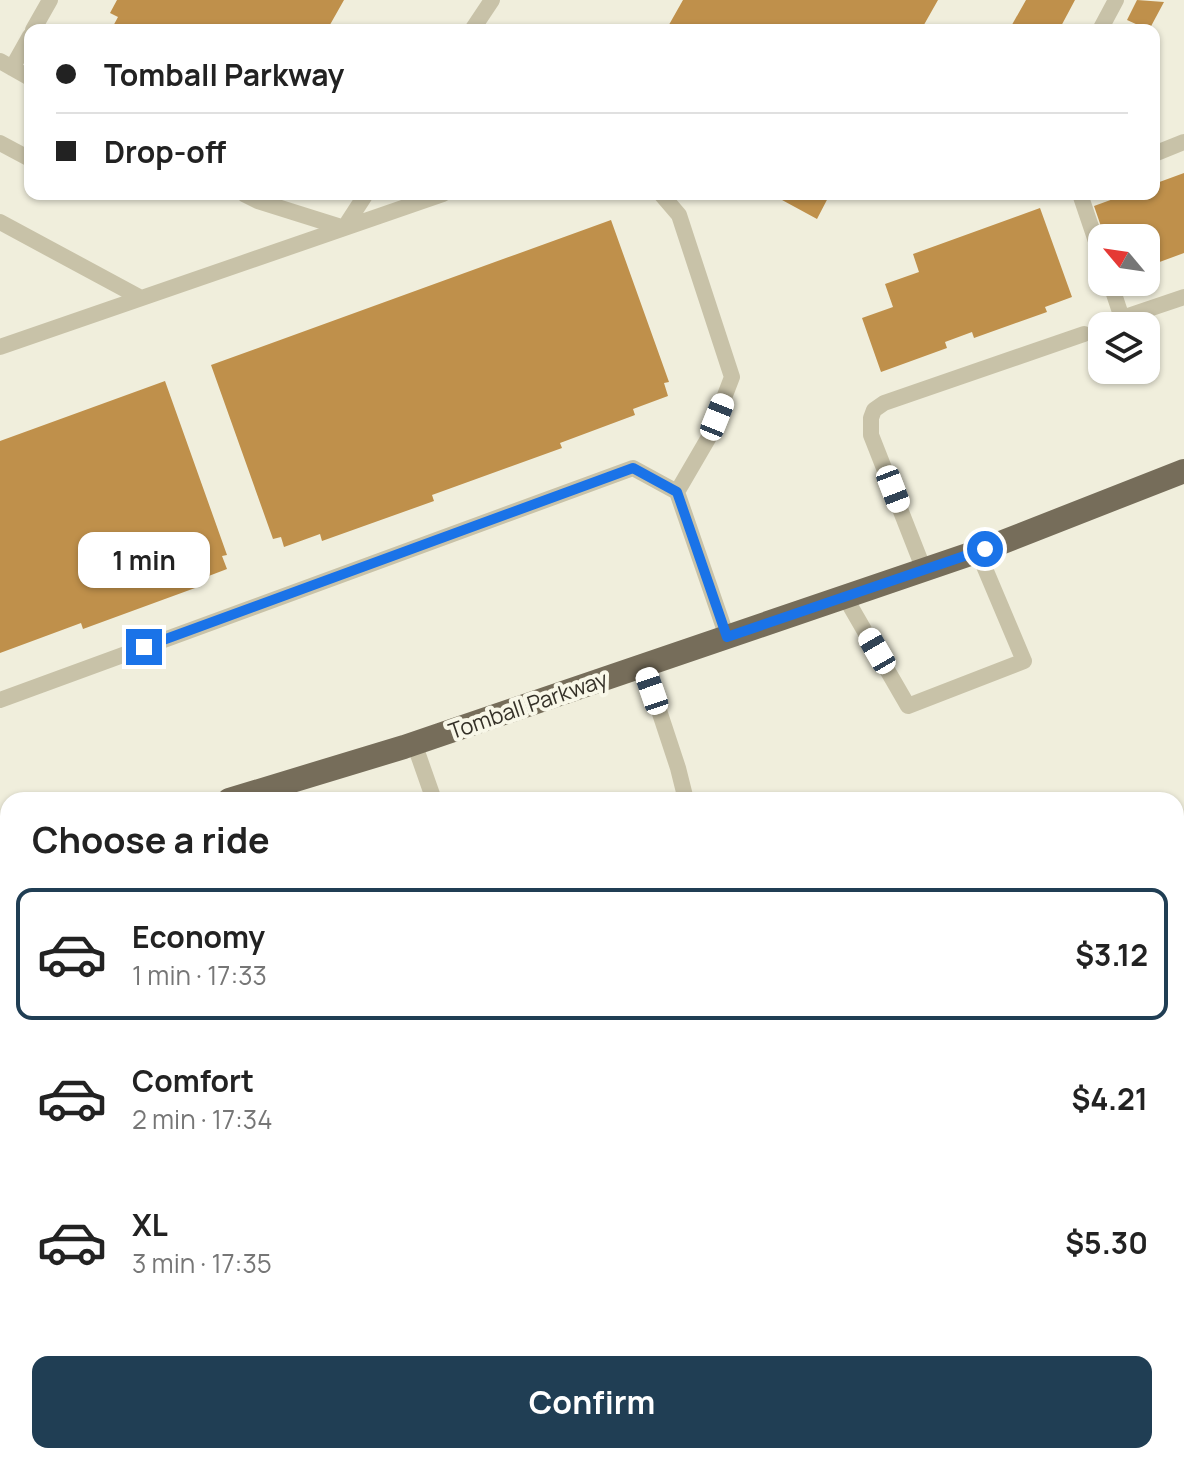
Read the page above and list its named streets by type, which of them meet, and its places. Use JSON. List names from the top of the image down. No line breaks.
{"streets":{"main road":["Tomball Parkway"]},"north":"top left","page":{"banner":["Tomball Parkway","Drop-off"],"bubble":"1 min","heading":"Choose a ride","list":[{"name":"Economy","note":"1 min · 17:33","value":"$3.12"},{"name":"Comfort","note":"2 min · 17:34","value":"$4.21"},{"name":"XL","note":"3 min · 17:35","value":"$5.30"}],"buttons":"Confirm"}}
